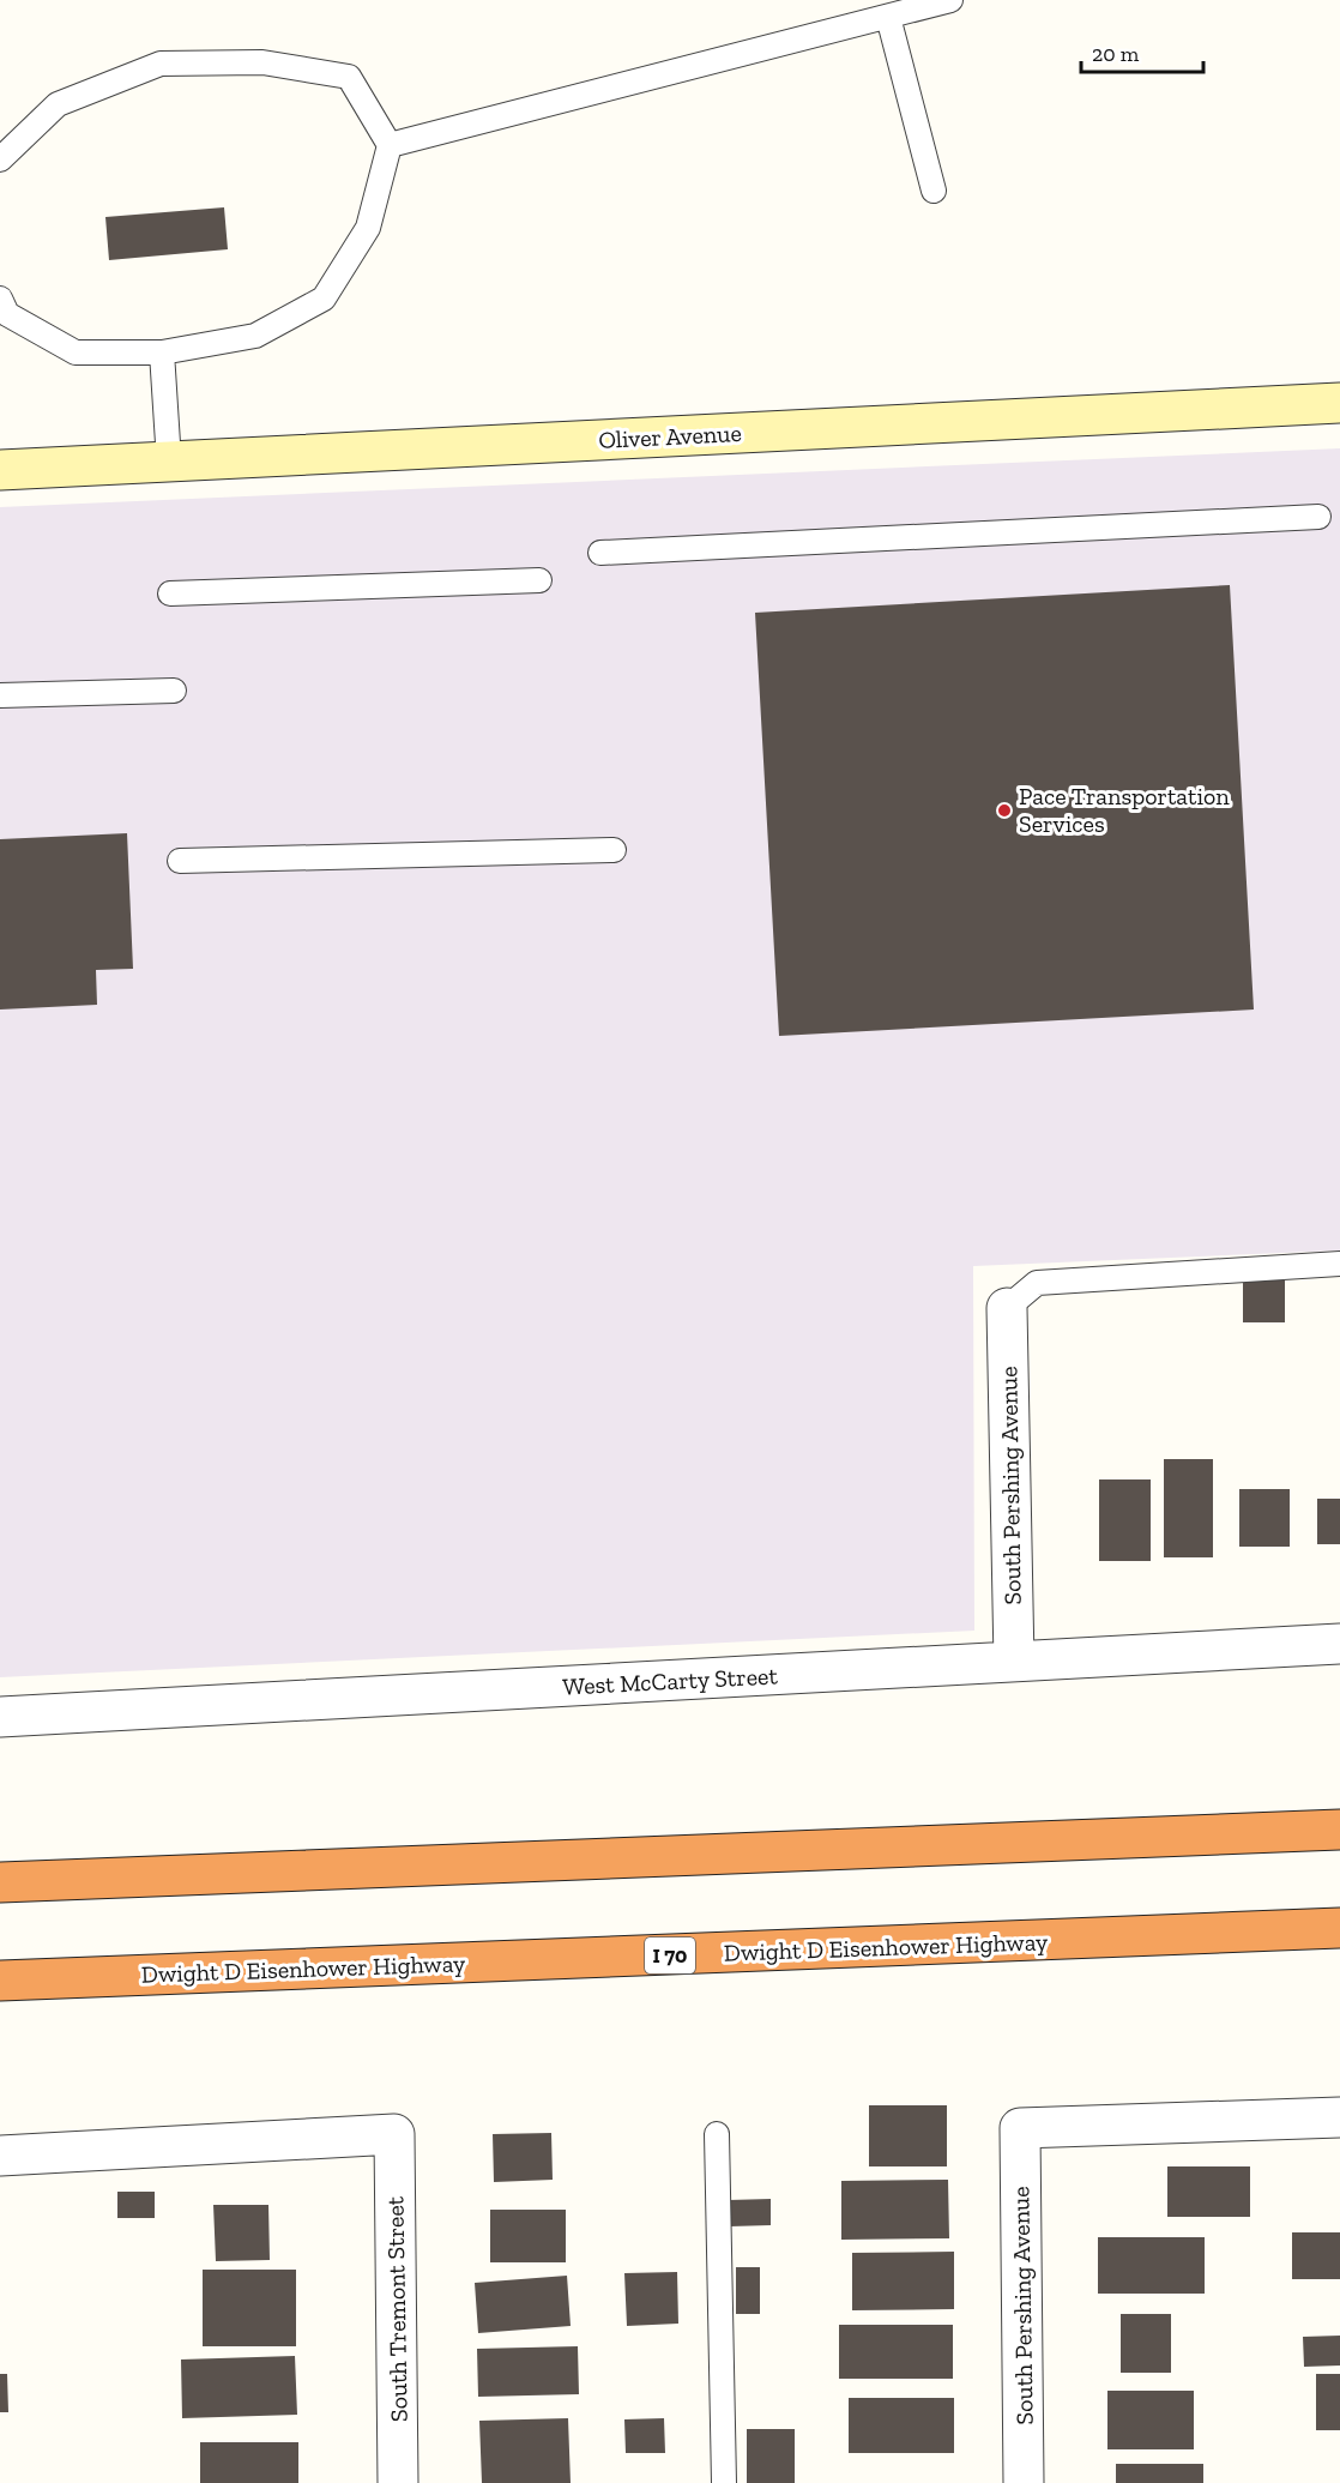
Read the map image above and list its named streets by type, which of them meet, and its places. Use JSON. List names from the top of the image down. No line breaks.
{"streets":{"highway":["Dwight D Eisenhower Highway","I 70"],"street":["Oliver Avenue","South Pershing Avenue","West McCarty Street","South Tremont Street"]},"crossings":[["South Pershing Avenue","West McCarty Street"]],"places":["Pace Transportation Services"],"scale_bar":"20 m"}
